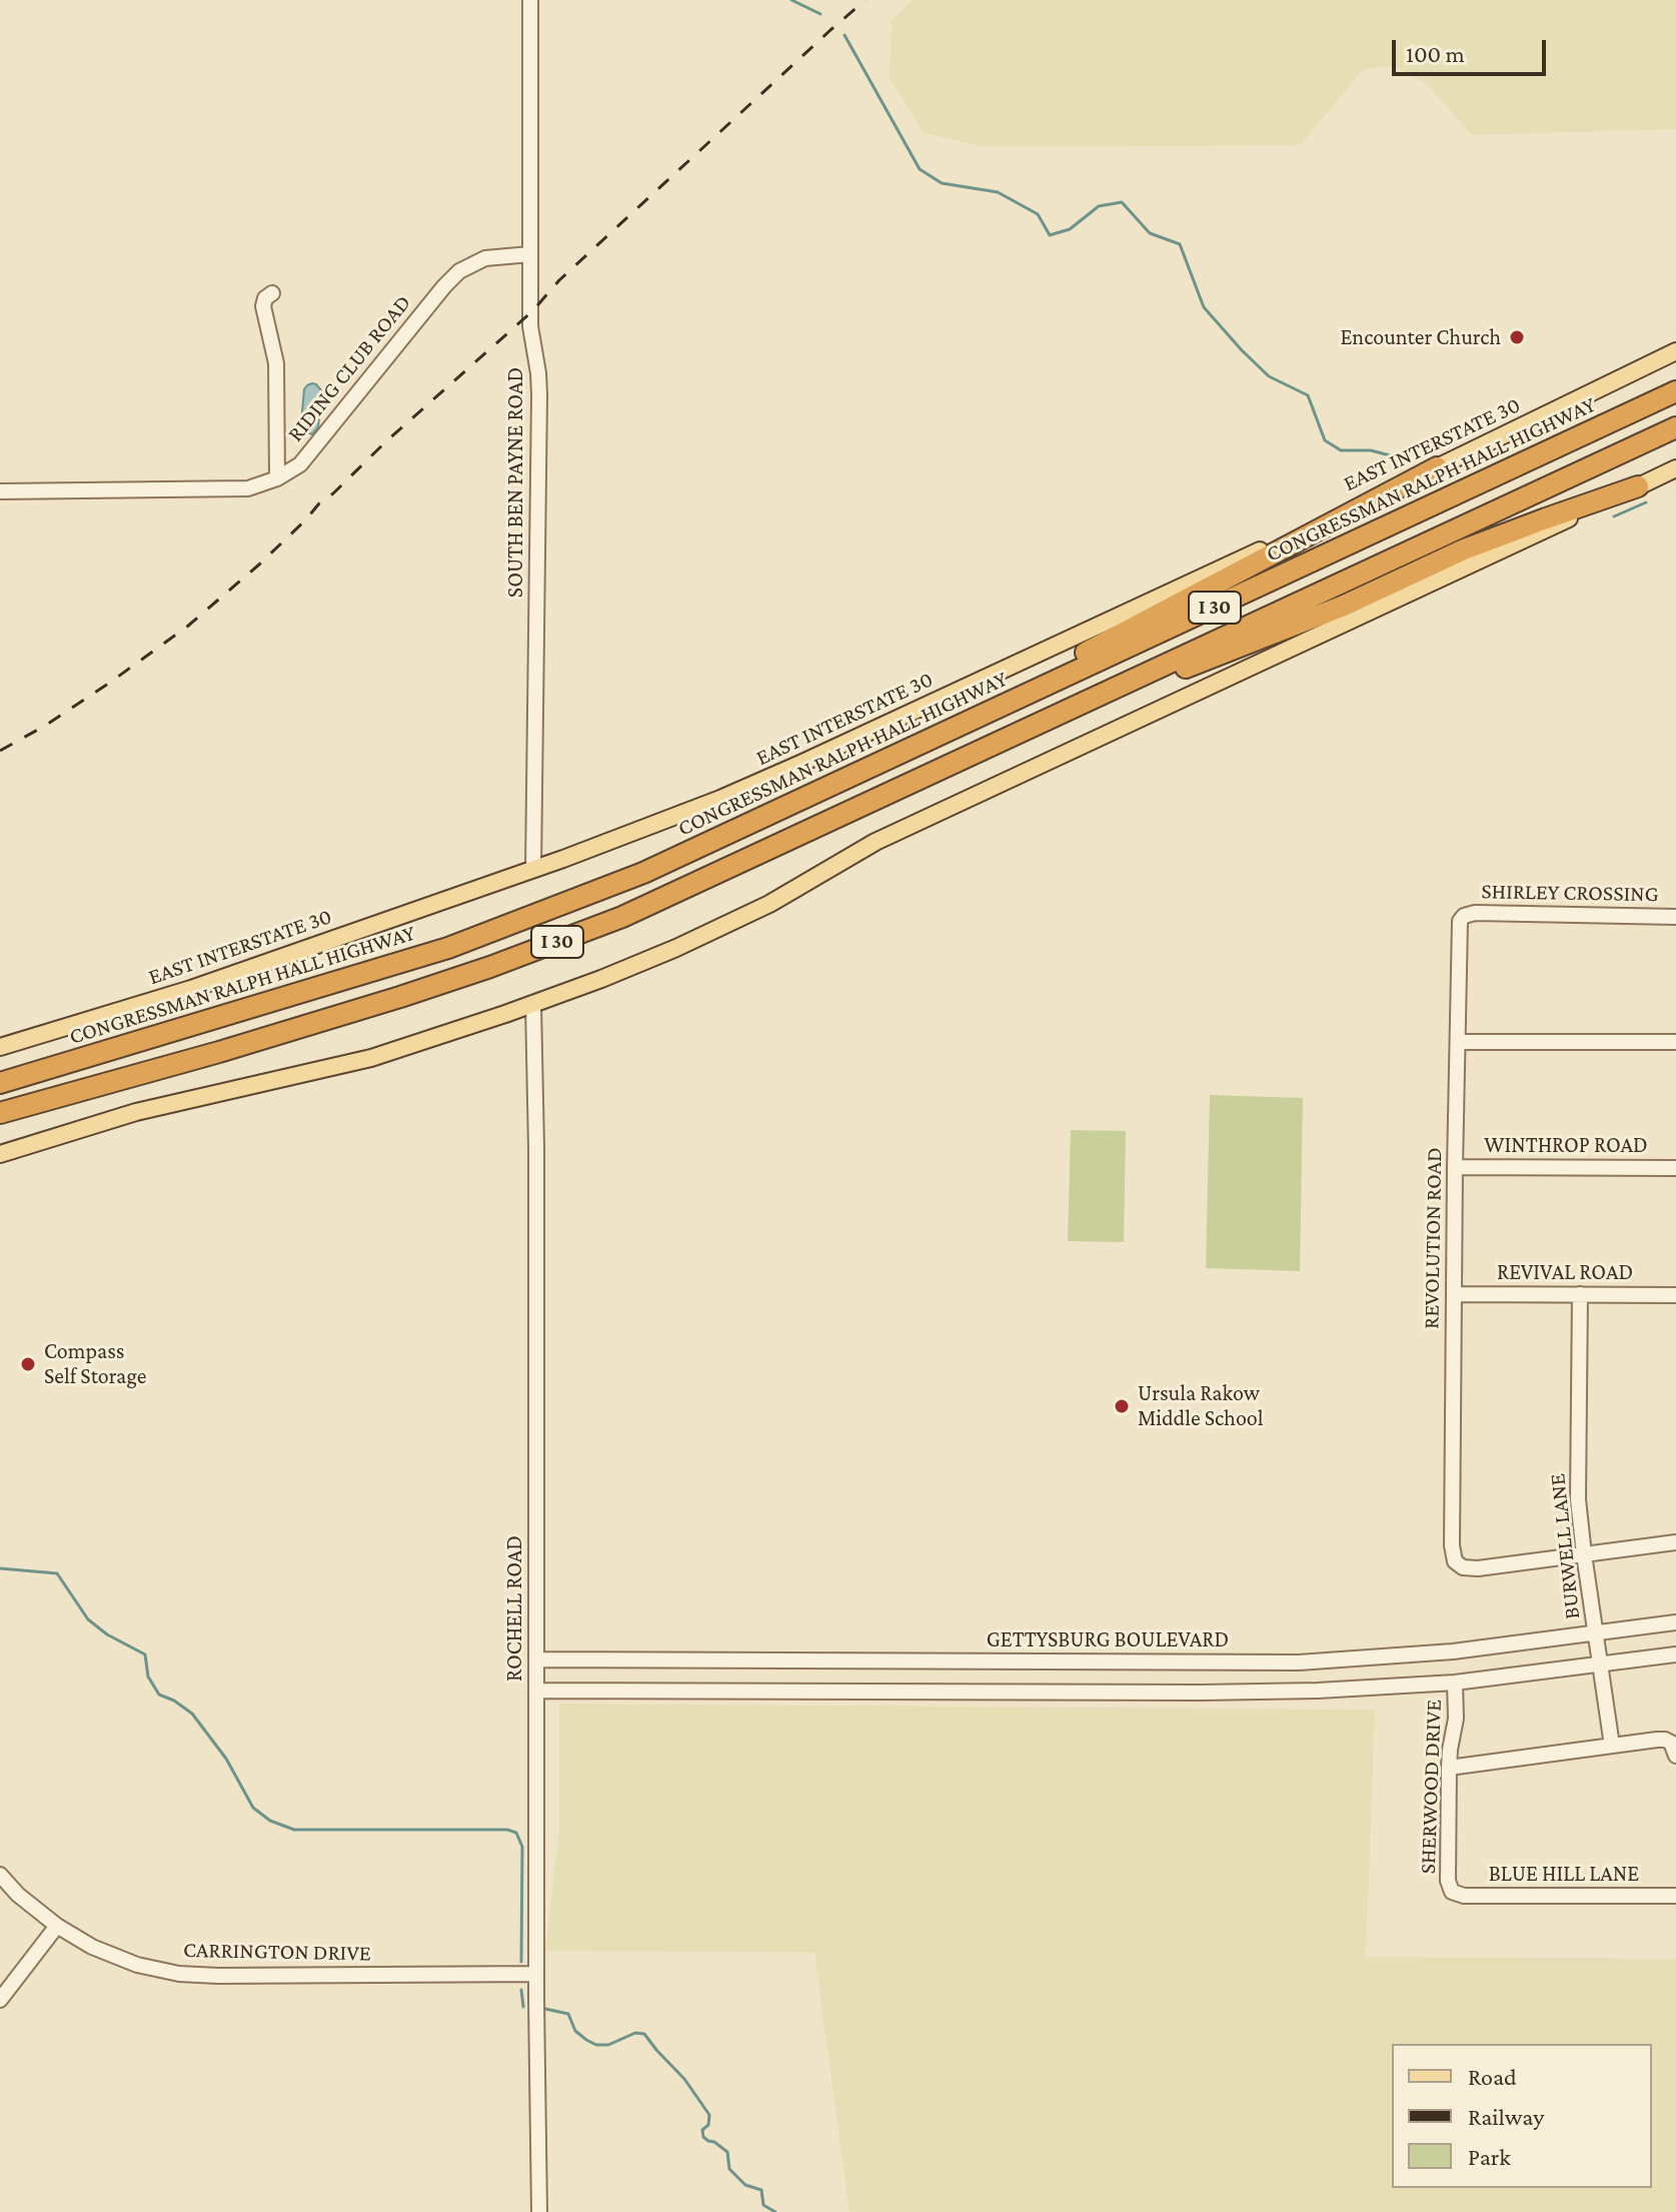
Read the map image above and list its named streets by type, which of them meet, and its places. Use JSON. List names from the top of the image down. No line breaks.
{"streets":{"highway":["CONGRESSMAN RALPH HALL HIGHWAY","I 30"],"main road":["EAST INTERSTATE 30"],"street":["RIDING CLUB ROAD","SOUTH BEN PAYNE ROAD","SHIRLEY CROSSING","WINTHROP ROAD","REVOLUTION ROAD","REVIVAL ROAD","BURWELL LANE","ROCHELL ROAD","GETTYSBURG BOULEVARD","SHERWOOD DRIVE","BLUE HILL LANE","CARRINGTON DRIVE"]},"crossings":[["RIDING CLUB ROAD","SOUTH BEN PAYNE ROAD"],["EAST INTERSTATE 30","SOUTH BEN PAYNE ROAD"],["SHIRLEY CROSSING","REVOLUTION ROAD"],["WINTHROP ROAD","REVOLUTION ROAD"],["REVOLUTION ROAD","REVIVAL ROAD"],["REVOLUTION ROAD","BURWELL LANE"],["REVIVAL ROAD","BURWELL LANE"],["BURWELL LANE","GETTYSBURG BOULEVARD"],["ROCHELL ROAD","GETTYSBURG BOULEVARD"],["ROCHELL ROAD","CARRINGTON DRIVE"],["SHERWOOD DRIVE","BLUE HILL LANE"]],"places":["Encounter Church","Compass Self Storage","Ursula Rakow Middle School"],"legend":["Road","Railway","Park"],"scale_bar":"100 m"}
